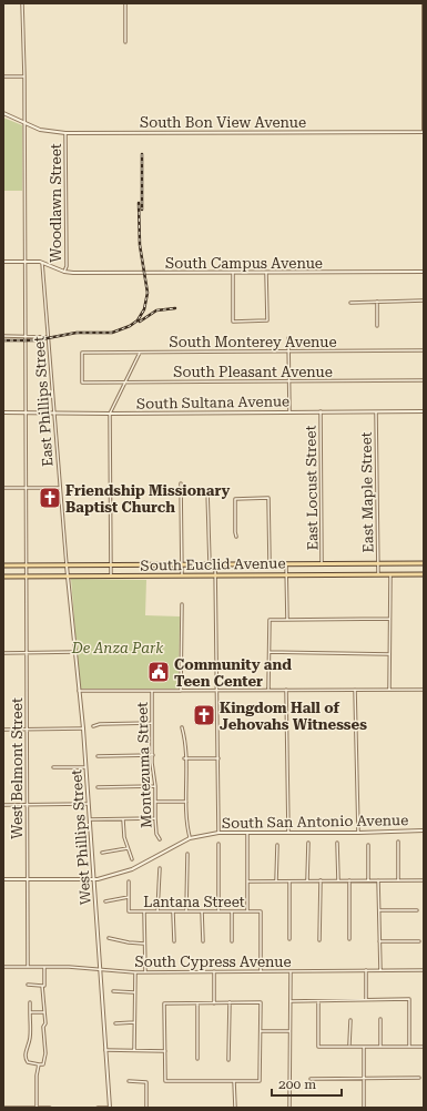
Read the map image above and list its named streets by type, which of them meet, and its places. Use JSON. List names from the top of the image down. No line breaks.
{"streets":{"main road":["South Euclid Avenue"],"street":["South Bon View Avenue","Woodlawn Street","South Campus Avenue","South Monterey Avenue","South Pleasant Avenue","East Phillips Street","South Sultana Avenue","East Locust Street","East Maple Street","Montezuma Street","West Belmont Street","South San Antonio Avenue","West Phillips Street","Lantana Street","South Cypress Avenue"]},"crossings":[["South Bon View Avenue","Woodlawn Street"],["South Bon View Avenue","West Belmont Street"],["Woodlawn Street","South Campus Avenue"],["South Monterey Avenue","South Pleasant Avenue"],["South Monterey Avenue","East Locust Street"],["South Pleasant Avenue","East Locust Street"],["East Phillips Street","South Sultana Avenue"],["East Phillips Street","South Euclid Avenue"],["East Phillips Street","West Phillips Street"],["South Sultana Avenue","East Locust Street"],["South Sultana Avenue","East Maple Street"],["South Sultana Avenue","West Belmont Street"],["East Locust Street","South Euclid Avenue"],["East Maple Street","South Euclid Avenue"],["South Euclid Avenue","West Belmont Street"],["South Euclid Avenue","West Phillips Street"],["West Belmont Street","South San Antonio Avenue"],["West Belmont Street","South Cypress Avenue"],["South San Antonio Avenue","West Phillips Street"],["West Phillips Street","South Cypress Avenue"],["Lantana Street","South Cypress Avenue"]],"parks":["De Anza Park"],"places":{"church":["Friendship Missionary Baptist Church","Kingdom Hall of Jehovahs Witnesses"],"public building":["Community and Teen Center"]},"scale_bar":"200 m"}
